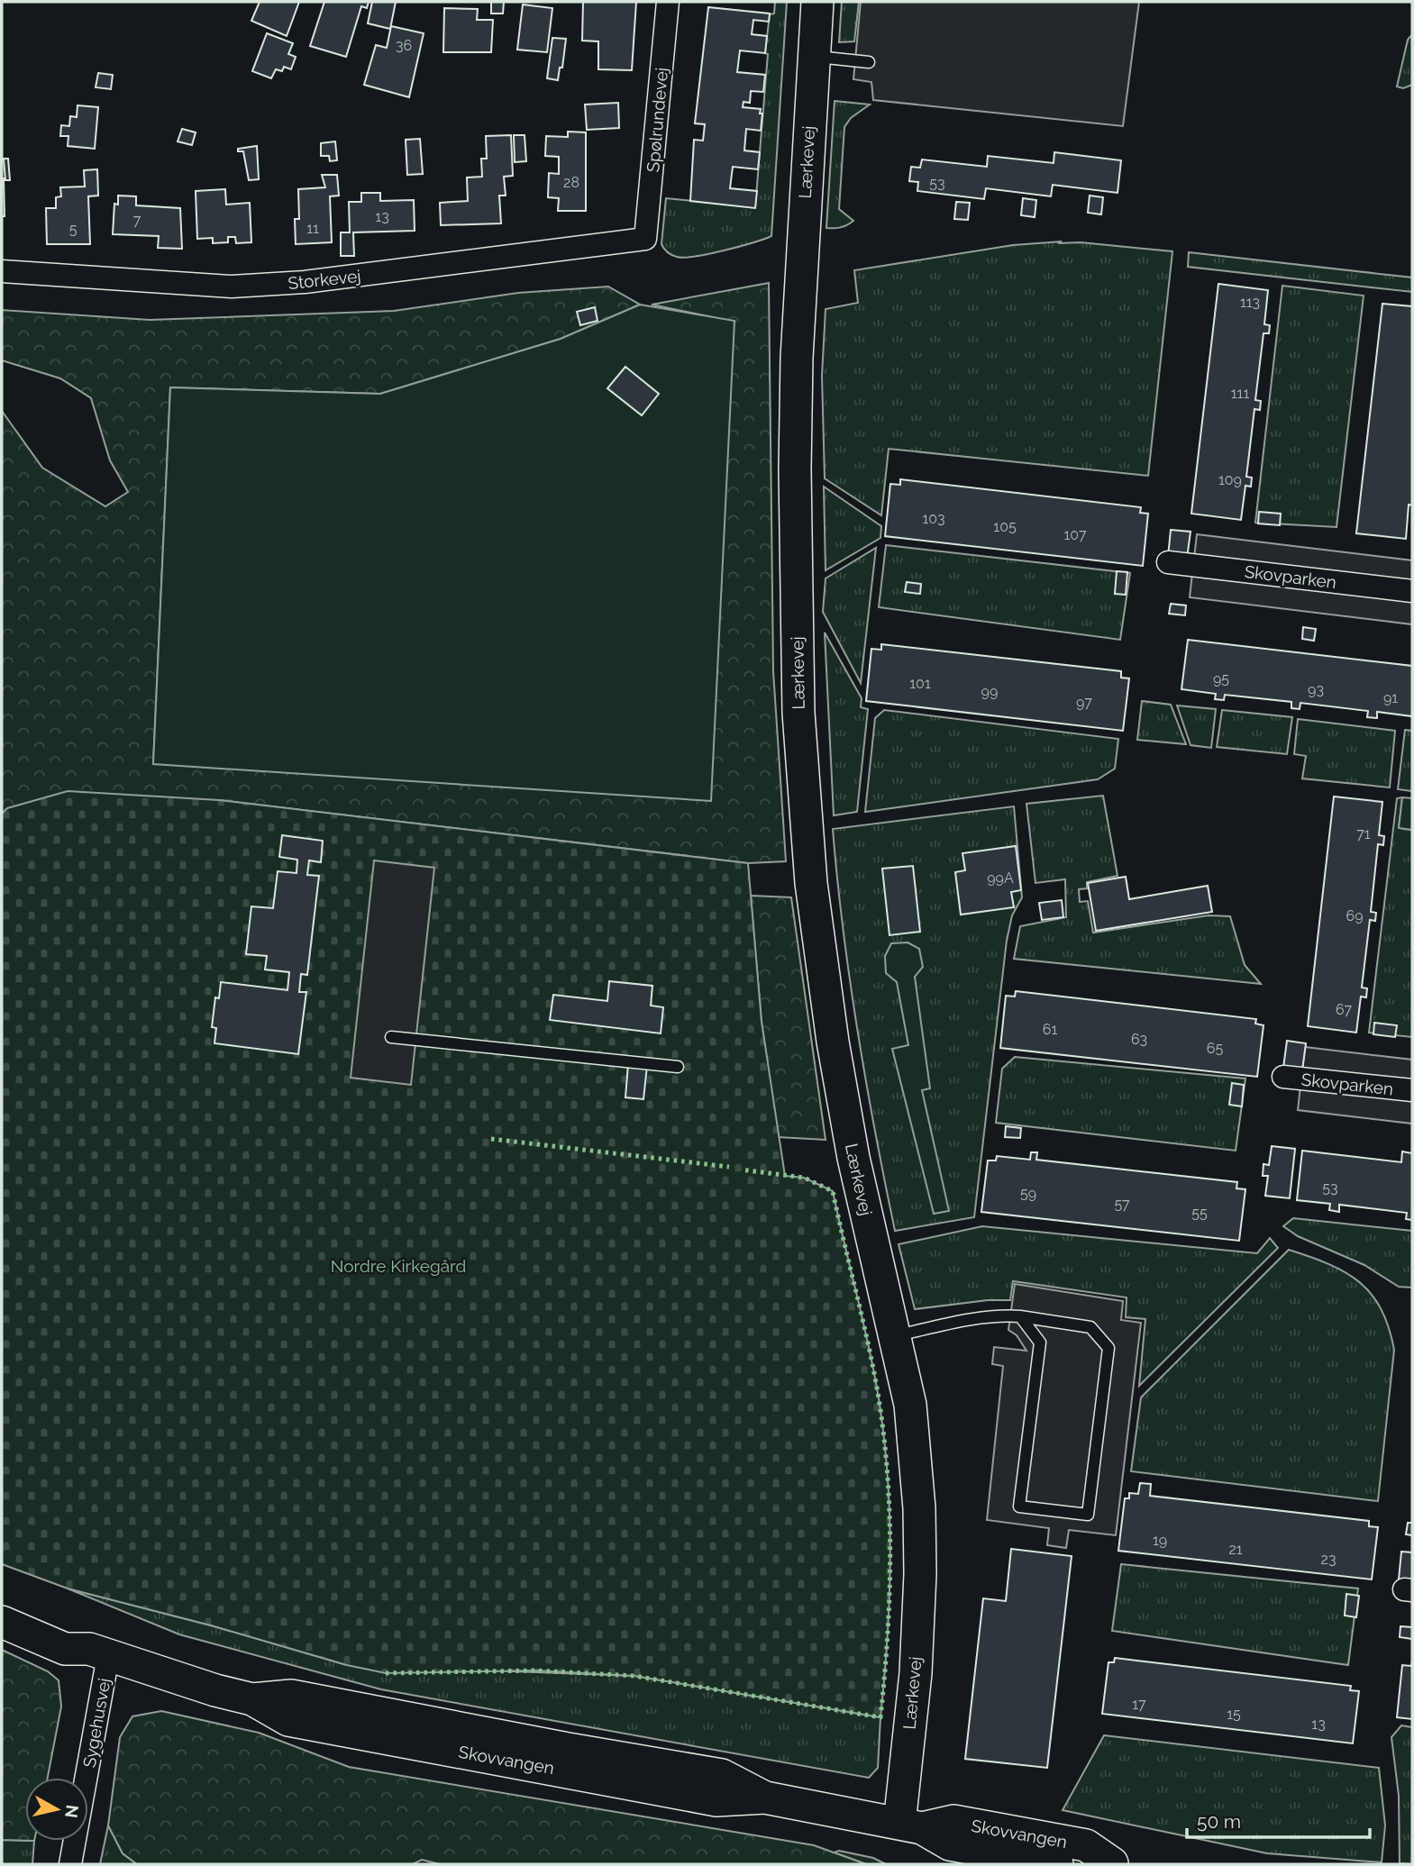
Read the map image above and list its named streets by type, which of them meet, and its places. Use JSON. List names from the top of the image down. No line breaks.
{"streets":{"street":["Spølrundevej","Lærkevej","Storkevej","Skovparken","Sygehusvej","Skovvangen"]},"crossings":[["Spølrundevej","Storkevej"],["Lærkevej","Skovvangen"],["Sygehusvej","Skovvangen"]],"parks":["Nordre Kirkegård"],"house_numbers":["36","28","53","13","7","11","5","113","111","109","103","105","107","95","101","93","99","91","97","71","99A","69","67","61","63","65","53","59","57","55","19","21","23","17","15","13"],"scale_bar":"50 m","north":"right"}
